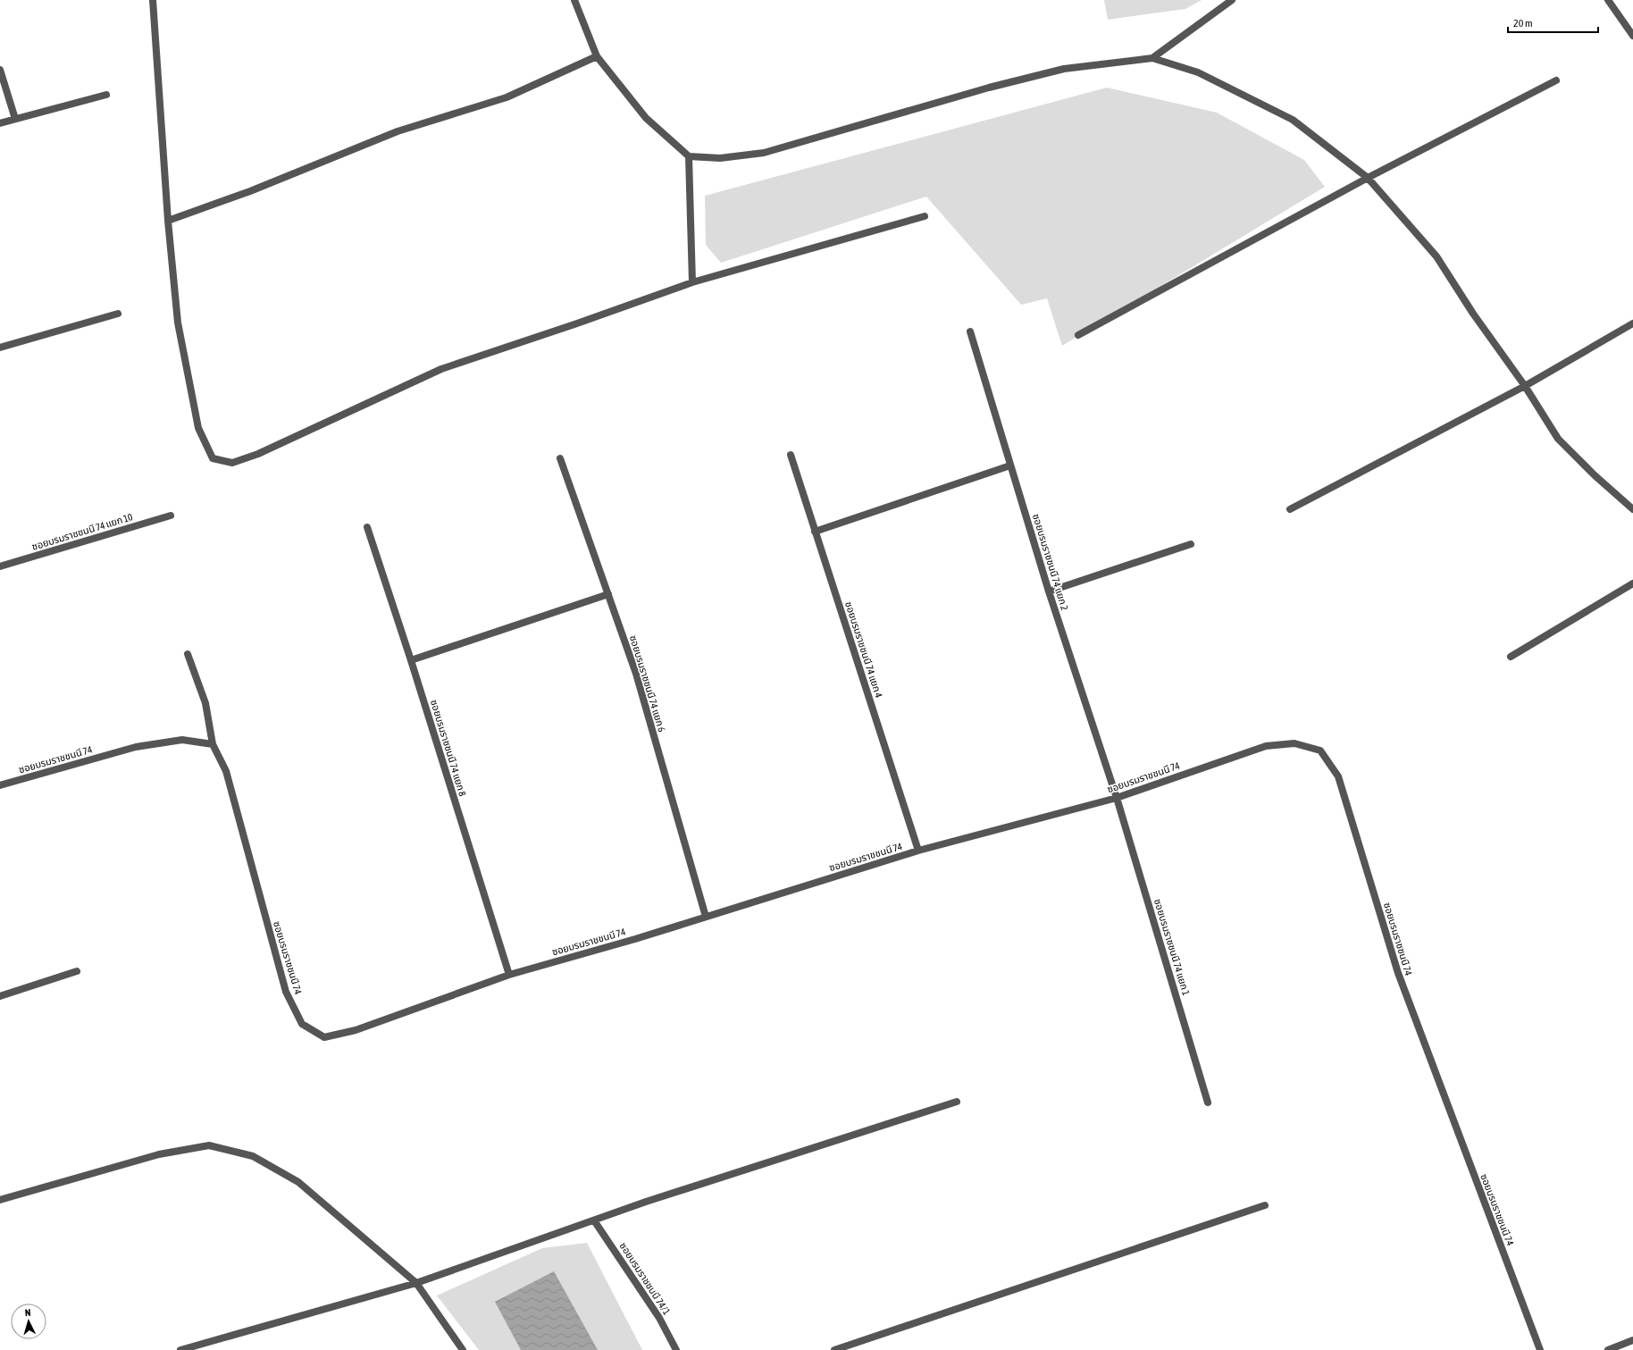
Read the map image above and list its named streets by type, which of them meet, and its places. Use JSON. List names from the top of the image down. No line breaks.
{"streets":{"street":["ซอยบรมราชชนนี 74 แยก 10","ซอยบรมราชชนนี 74 แยก 2","ซอยบรมราชชนนี 74 แยก 4","ซอยบรมราชชนนี 74 แยก 6","ซอยบรมราชชนนี 74 แยก 8","ซอยบรมราชชนนี 74","ซอยบรมราชชนนี 74 แยก 1","ซอยบรมราชชนนี 74/1"]},"crossings":[["ซอยบรมราชชนนี 74 แยก 2","ซอยบรมราชชนนี 74"],["ซอยบรมราชชนนี 74 แยก 2","ซอยบรมราชชนนี 74 แยก 1"],["ซอยบรมราชชนนี 74 แยก 4","ซอยบรมราชชนนี 74"],["ซอยบรมราชชนนี 74 แยก 6","ซอยบรมราชชนนี 74"],["ซอยบรมราชชนนี 74 แยก 8","ซอยบรมราชชนนี 74"],["ซอยบรมราชชนนี 74","ซอยบรมราชชนนี 74 แยก 1"]],"scale_bar":"20 m","north":"top"}
